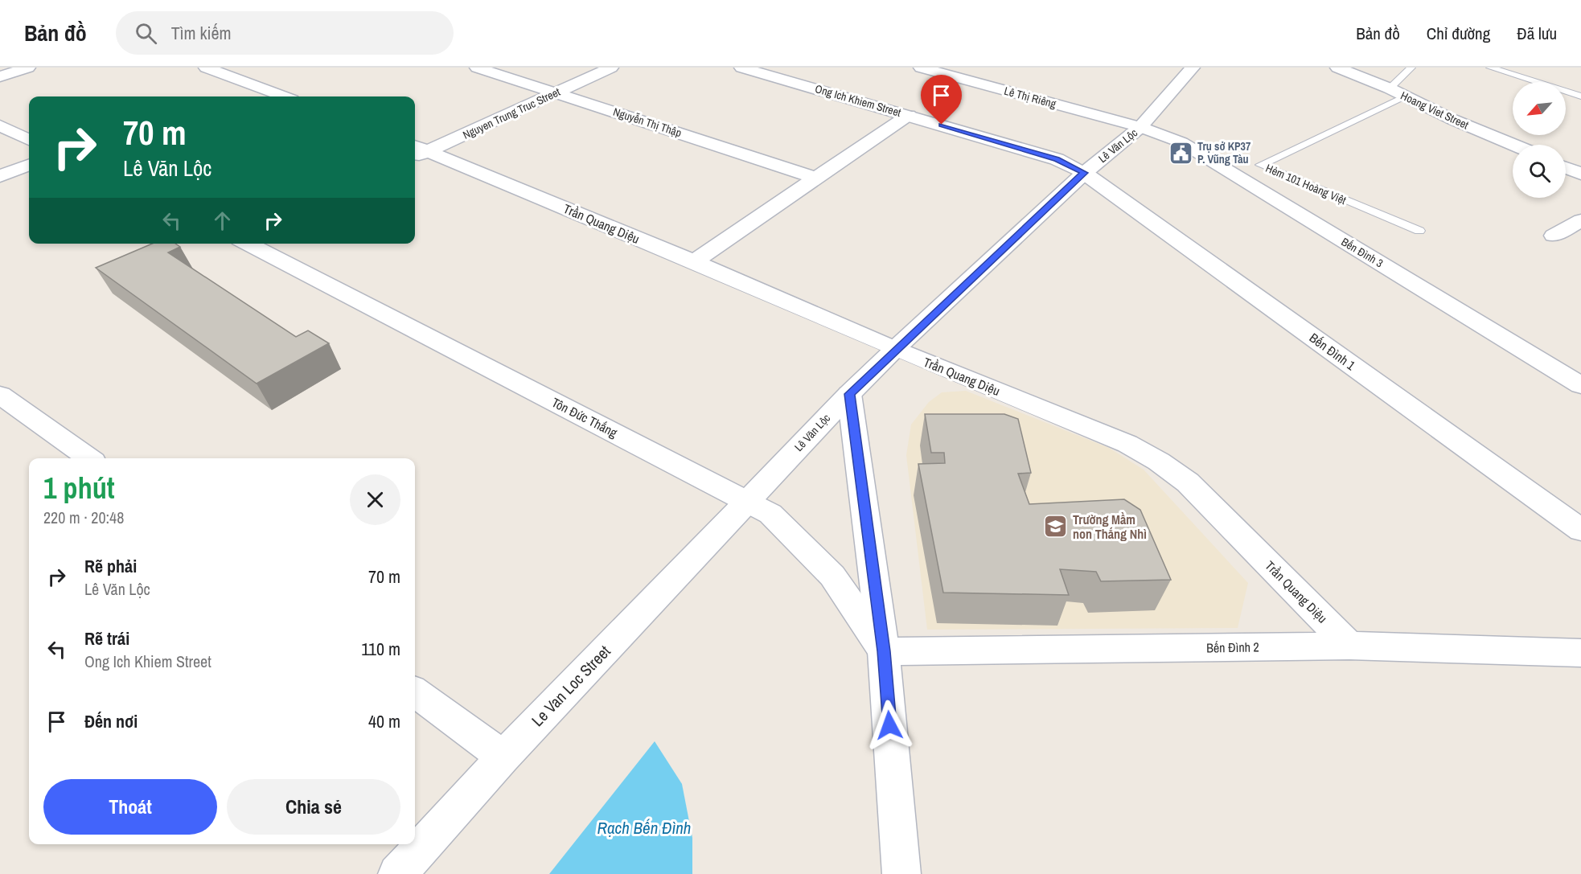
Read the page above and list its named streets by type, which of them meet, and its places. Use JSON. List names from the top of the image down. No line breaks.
{"streets":{"street":["Lê Thị Riêng","Ong Ich Khiem Street","Hoang Viet Street","Nguyen Trung Truc Street","Nguyễn Thị Thập","Lê Văn Lộc","Trần Quang Diệu","Bến Đình 3","Bến Đình 1","Tôn Đức Thắng","Bến Đình 2","Le Van Loc Street"],"lane":["Hẻm 101 Hoàng Việt"]},"crossings":[["Lê Thị Riêng","Lê Văn Lộc"],["Lê Thị Riêng","Bến Đình 3"],["Ong Ich Khiem Street","Lê Văn Lộc"],["Ong Ich Khiem Street","Bến Đình 1"],["Hoang Viet Street","Hẻm 101 Hoàng Việt"],["Nguyen Trung Truc Street","Nguyễn Thị Thập"],["Nguyen Trung Truc Street","Trần Quang Diệu"],["Lê Văn Lộc","Trần Quang Diệu"],["Lê Văn Lộc","Bến Đình 3"],["Lê Văn Lộc","Bến Đình 1"],["Lê Văn Lộc","Tôn Đức Thắng"],["Lê Văn Lộc","Le Van Loc Street"],["Trần Quang Diệu","Bến Đình 2"],["Tôn Đức Thắng","Bến Đình 2"],["Tôn Đức Thắng","Le Van Loc Street"]],"water":["Rạch Bến Đình"],"places":{"public building":["Trụ sở KP37 P. Vũng Tàu"],"school or university":["Trường Mầm non Thắng Nhì"]},"north":"bottom left","page":{"header":"Bản đồ","search":"Tìm kiếm","nav":["Bản đồ","Chỉ đường","Đã lưu"],"turn":["70 m","Lê Văn Lộc"],"heading":["1 phút","220 m · 20:48"],"list":[{"name":"Rẽ phải","note":"Lê Văn Lộc","value":"70 m"},{"name":"Rẽ trái","note":"Ong Ich Khiem Street","value":"110 m"},{"name":"Đến nơi","value":"40 m"}],"buttons":["Thoát","Chia sẻ"]}}
